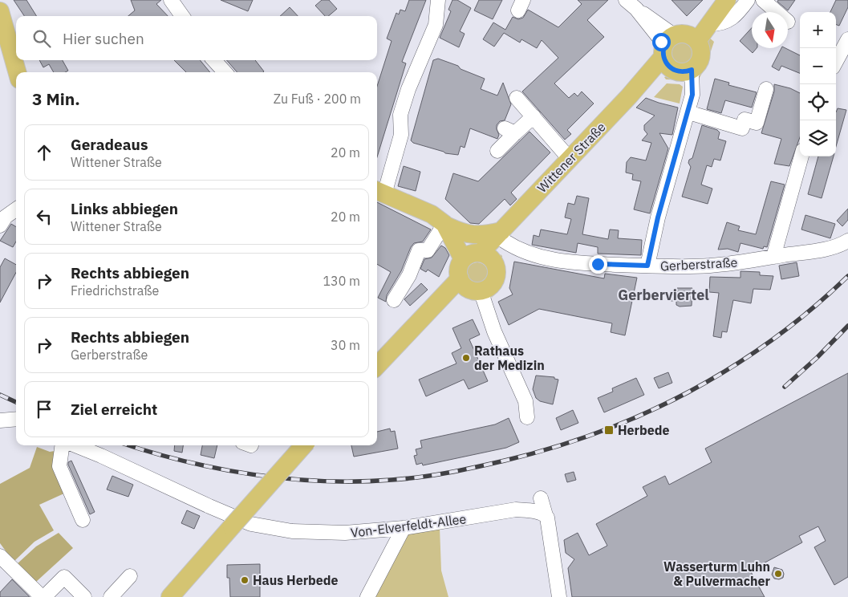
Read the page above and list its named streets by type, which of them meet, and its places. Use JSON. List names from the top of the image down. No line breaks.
{"streets":{"main road":["Wittener Straße"],"street":["Gerberstraße","Von-Elverfeldt-Allee"]},"crossings":[["Wittener Straße","Gerberstraße"]],"districts":["Gerberviertel"],"places":{"other":["Rathaus der Medizin","Wasserturm Luhn & Pulvermacher","Haus Herbede"],"transit":["Herbede"]},"north":"bottom","page":{"map_buttons":["+","−"],"search":"Hier suchen","heading":["3 Min.","Zu Fuß · 200 m"],"list":[["Geradeaus","Wittener Straße","20 m"],["Links abbiegen","Wittener Straße","20 m"],["Rechts abbiegen","Friedrichstraße","130 m"],["Rechts abbiegen","Gerberstraße","30 m"],"Ziel erreicht"]}}
